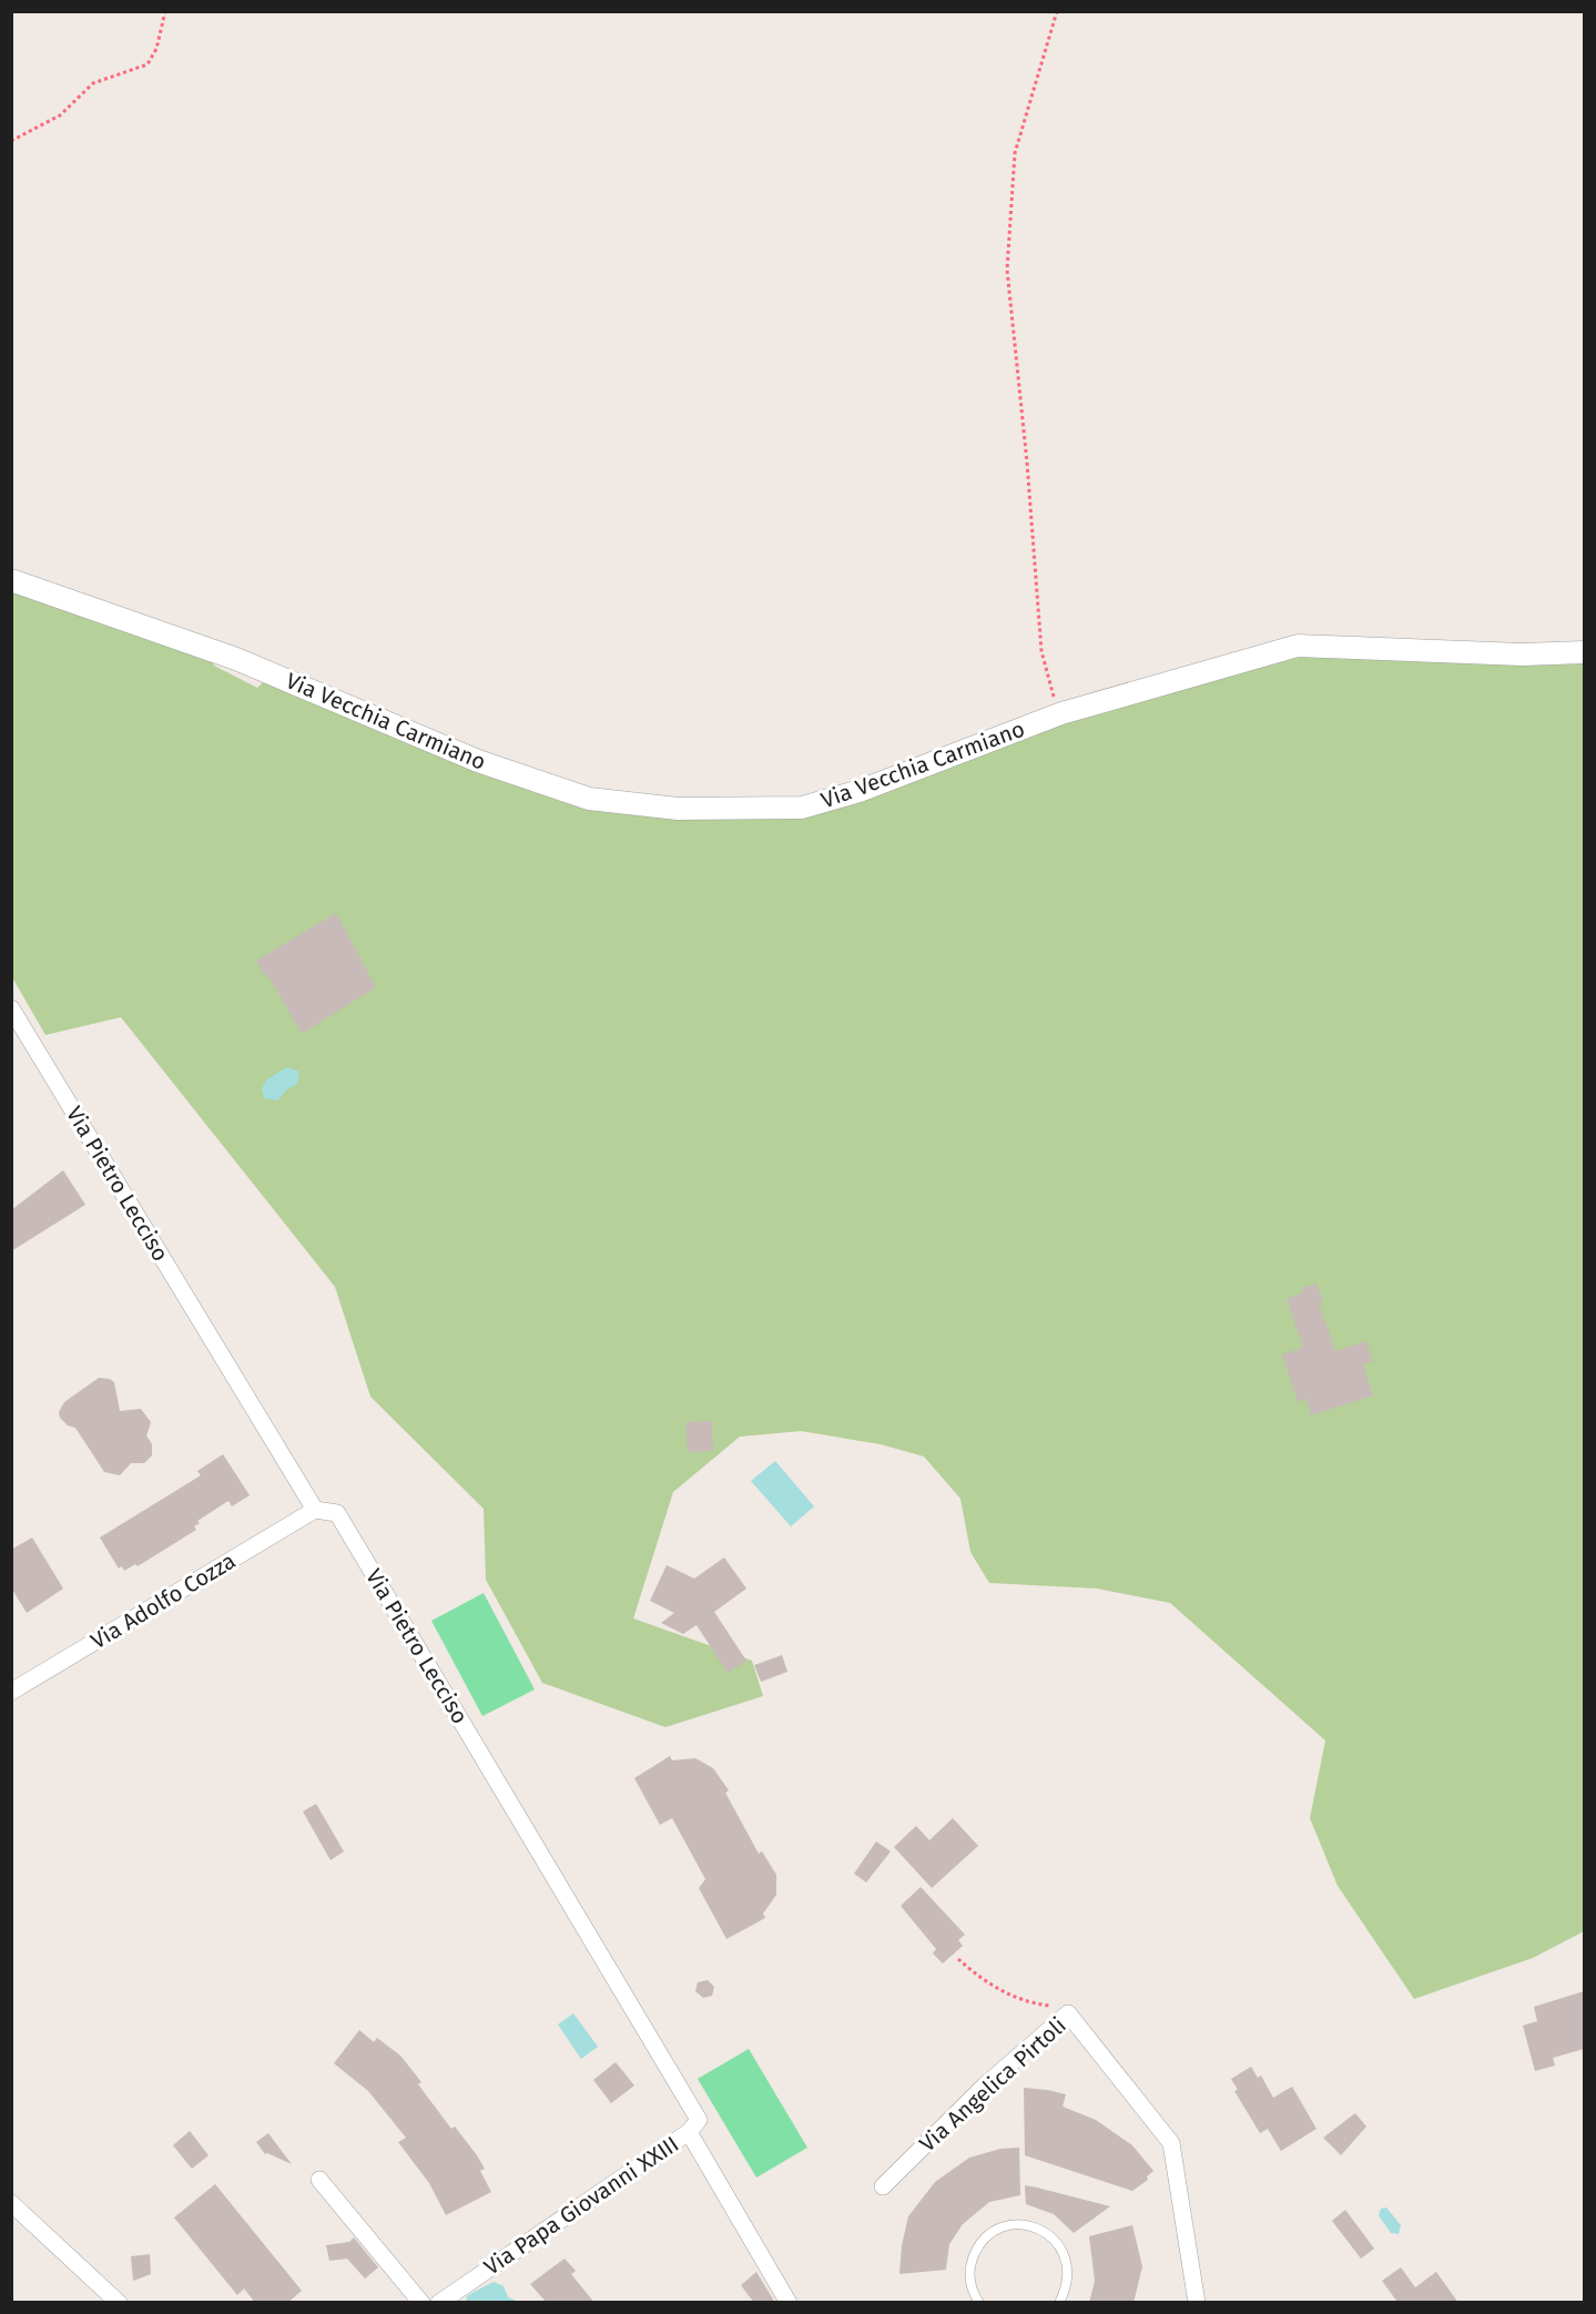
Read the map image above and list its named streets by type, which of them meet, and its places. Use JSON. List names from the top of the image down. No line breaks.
{"streets":{"street":["Via Vecchia Carmiano","Via Pietro Lecciso","Via Adolfo Cozza","Via Angelica Pirtoli","Via Papa Giovanni XXIII"]},"crossings":[["Via Pietro Lecciso","Via Adolfo Cozza"],["Via Pietro Lecciso","Via Papa Giovanni XXIII"]]}
